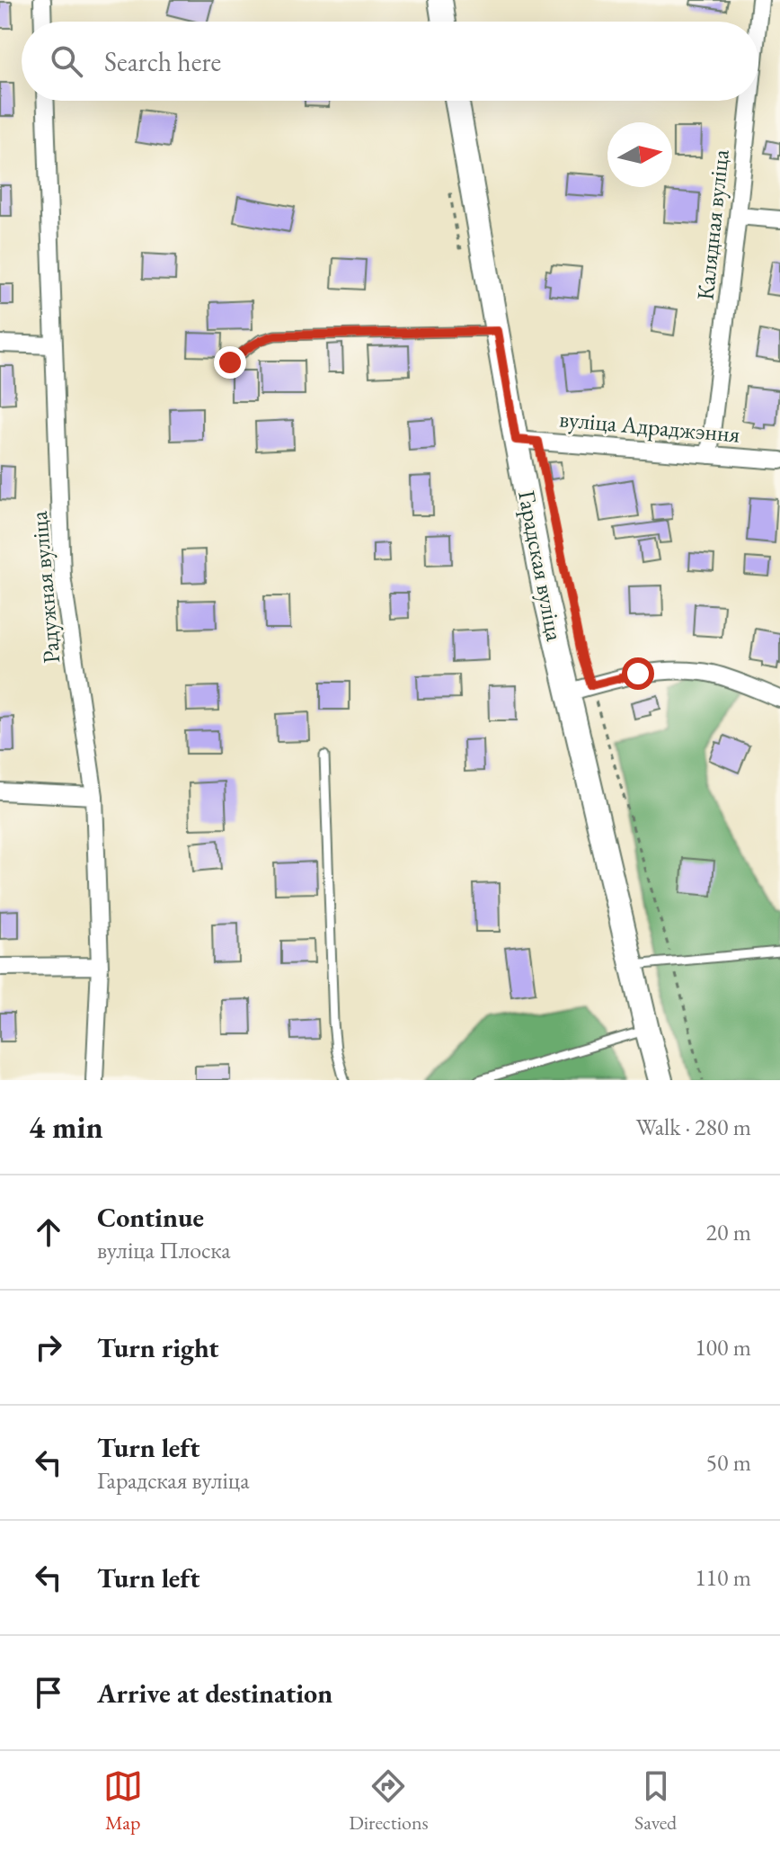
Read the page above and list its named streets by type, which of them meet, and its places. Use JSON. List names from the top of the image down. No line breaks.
{"streets":{"main road":["Гарадская вуліца"],"street":["Калядная вуліца","вуліца Адраджэння","Радужная вуліца"]},"crossings":[["Калядная вуліца","вуліца Адраджэння"],["вуліца Адраджэння","Гарадская вуліца"]],"north":"right","page":{"search":"Search here","heading":["4 min","Walk · 280 m"],"list":[["Continue","вуліца Плоска","20 m"],["Turn right","100 m"],["Turn left","Гарадская вуліца","50 m"],["Turn left","110 m"],"Arrive at destination"],"nav":["Map","Directions","Saved"]}}
